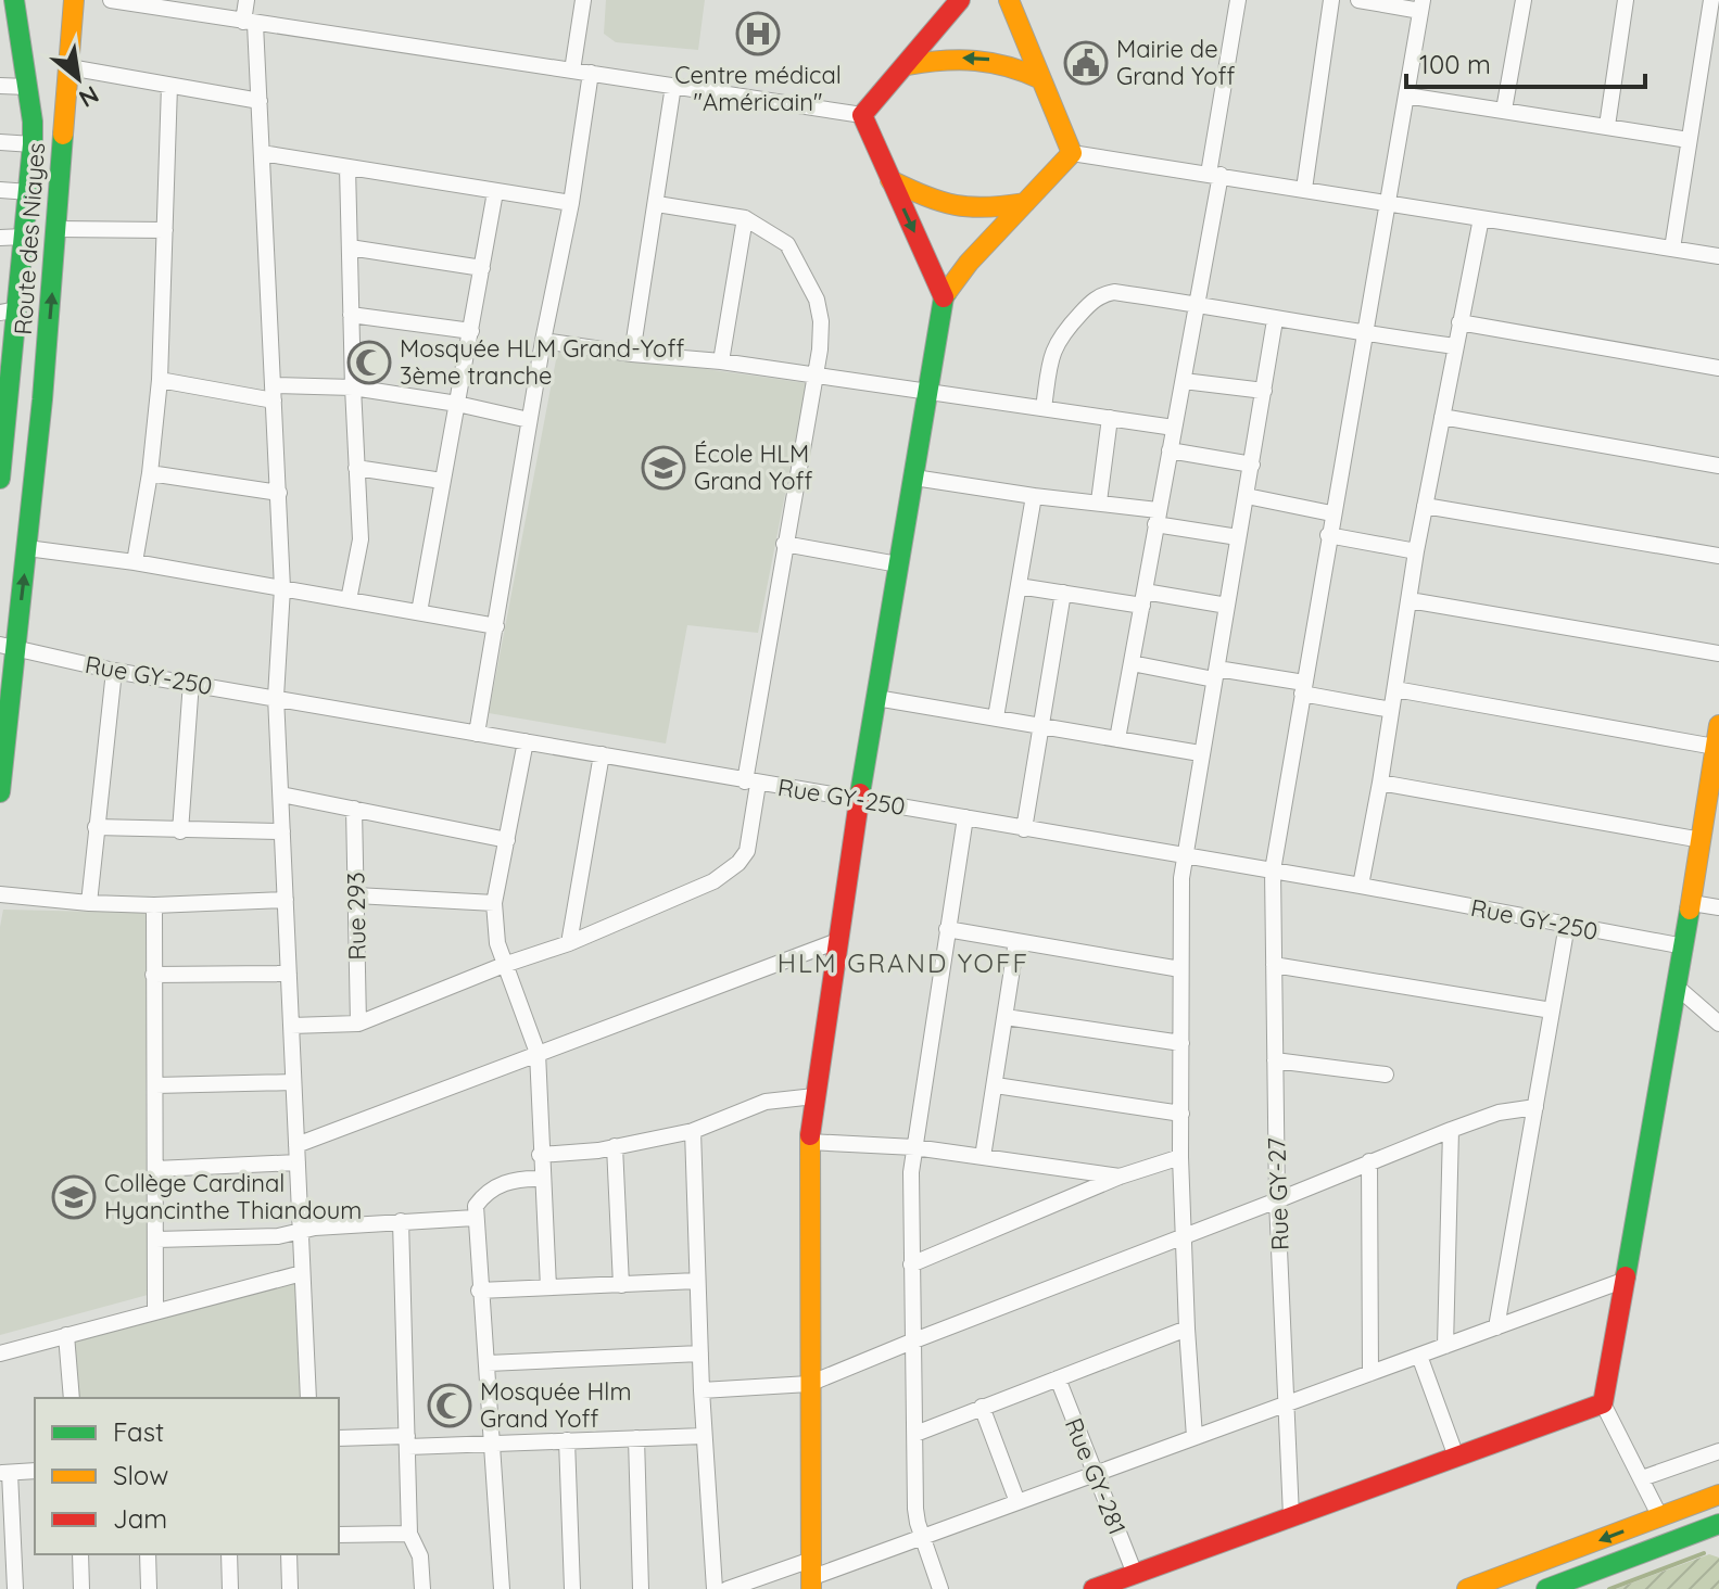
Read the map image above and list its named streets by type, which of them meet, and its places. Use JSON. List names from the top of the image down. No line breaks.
{"streets":{"main road":["Route des Niayes"],"street":["Rue GY-250","Rue 293","Rue GY-27","Rue GY-281"]},"crossings":[["Route des Niayes","Rue GY-250"],["Rue GY-250","Rue GY-27"]],"districts":["HLM GRAND YOFF"],"places":{"hospital":["Centre médical \"Américain\""],"public building":["Mairie de Grand Yoff"],"mosque":["Mosquée HLM Grand-Yoff 3ème tranche","Mosquée Hlm Grand Yoff"],"school or university":["École HLM Grand Yoff","Collège Cardinal Hyancinthe Thiandoum"]},"legend":["Fast","Slow","Jam"],"scale_bar":"100 m","north":"bottom right"}
